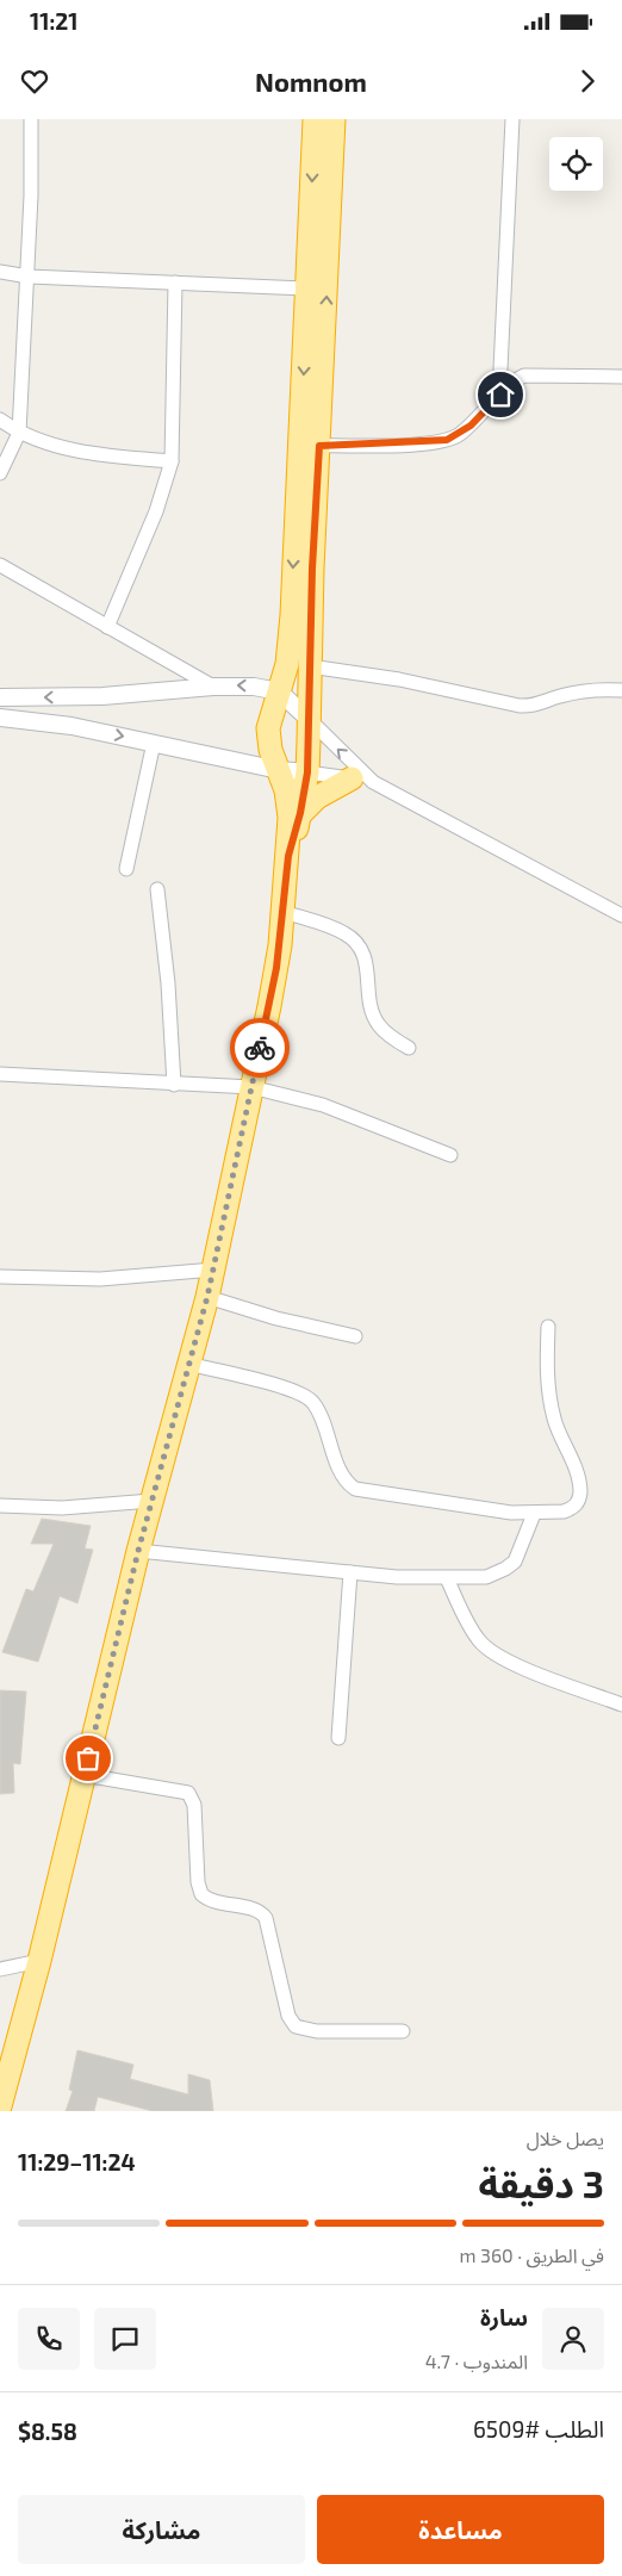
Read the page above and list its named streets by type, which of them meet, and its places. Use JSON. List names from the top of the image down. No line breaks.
{"page":{"status":"11:21","header":"Nomnom","heading":["3 دقيقة","يصل خلال","11:24–11:29"],"panel":["سارة","المندوب · 4.7","الطلب #6509","$8.58"],"bar":"في الطريق · 360 m","buttons":["مساعدة","مشاركة"]}}
